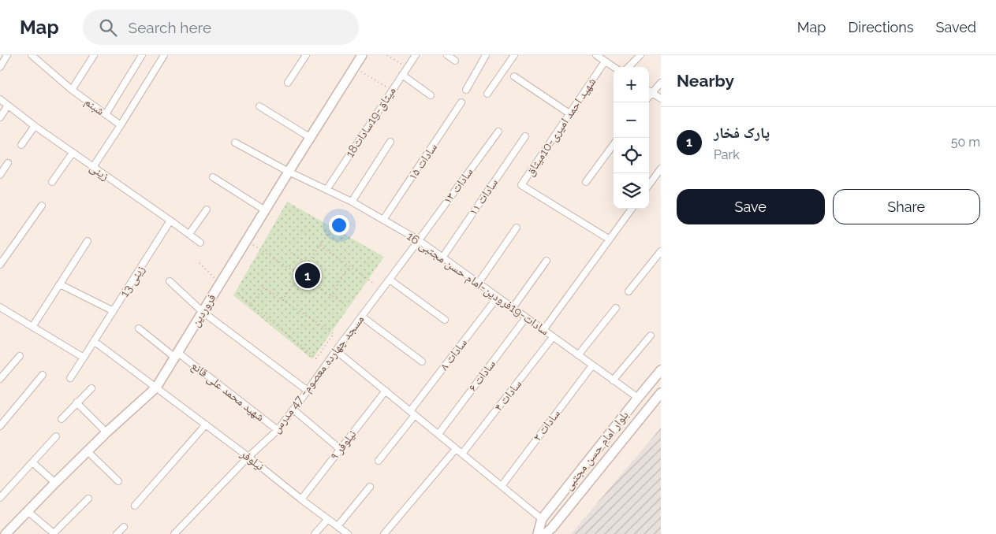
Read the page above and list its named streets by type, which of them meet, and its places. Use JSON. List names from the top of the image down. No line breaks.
{"streets":{"street":["شبنم","18میثاق-19سادات","شهید احمد امیری-10میثاق","سادات ۱۵","زینی","سادات ۱۳","سادات ۱۱","زینی 13","سادات-19فرودین-امام حسن مجتبی 16","فروردین","سادات ۸","مسجد چهارده معصوم- 47 مدرس","سادات ۶","شهید محمد علی قانع","سادات ۴","سادات ۲","نیلوفر ۹","بلوار امام حسن مجتبی","نیلوفر"]},"crossings":[["18میثاق-19سادات","سادات-19فرودین-امام حسن مجتبی 16"],["سادات ۱۵","سادات-19فرودین-امام حسن مجتبی 16"],["زینی","زینی 13"],["سادات ۱۳","سادات-19فرودین-امام حسن مجتبی 16"],["سادات ۱۳","مسجد چهارده معصوم- 47 مدرس"],["سادات ۱۱","سادات-19فرودین-امام حسن مجتبی 16"],["زینی 13","نیلوفر"],["سادات-19فرودین-امام حسن مجتبی 16","فروردین"],["سادات-19فرودین-امام حسن مجتبی 16","سادات ۸"],["سادات-19فرودین-امام حسن مجتبی 16","مسجد چهارده معصوم- 47 مدرس"],["سادات-19فرودین-امام حسن مجتبی 16","سادات ۶"],["سادات-19فرودین-امام حسن مجتبی 16","سادات ۴"],["سادات-19فرودین-امام حسن مجتبی 16","سادات ۲"],["سادات-19فرودین-امام حسن مجتبی 16","بلوار امام حسن مجتبی"],["فروردین","شهید محمد علی قانع"],["فروردین","نیلوفر"],["مسجد چهارده معصوم- 47 مدرس","شهید محمد علی قانع"],["مسجد چهارده معصوم- 47 مدرس","نیلوفر"],["نیلوفر ۹","نیلوفر"]],"page":{"header":"Map","search":"Search here","nav":["Map","Directions","Saved"],"heading":"Nearby","map_buttons":["+","−"],"list":[{"mark":"1","name":"پارک فخار","note":"Park","value":"50 m"}],"buttons":["Save","Share"],"pins":"1"}}
